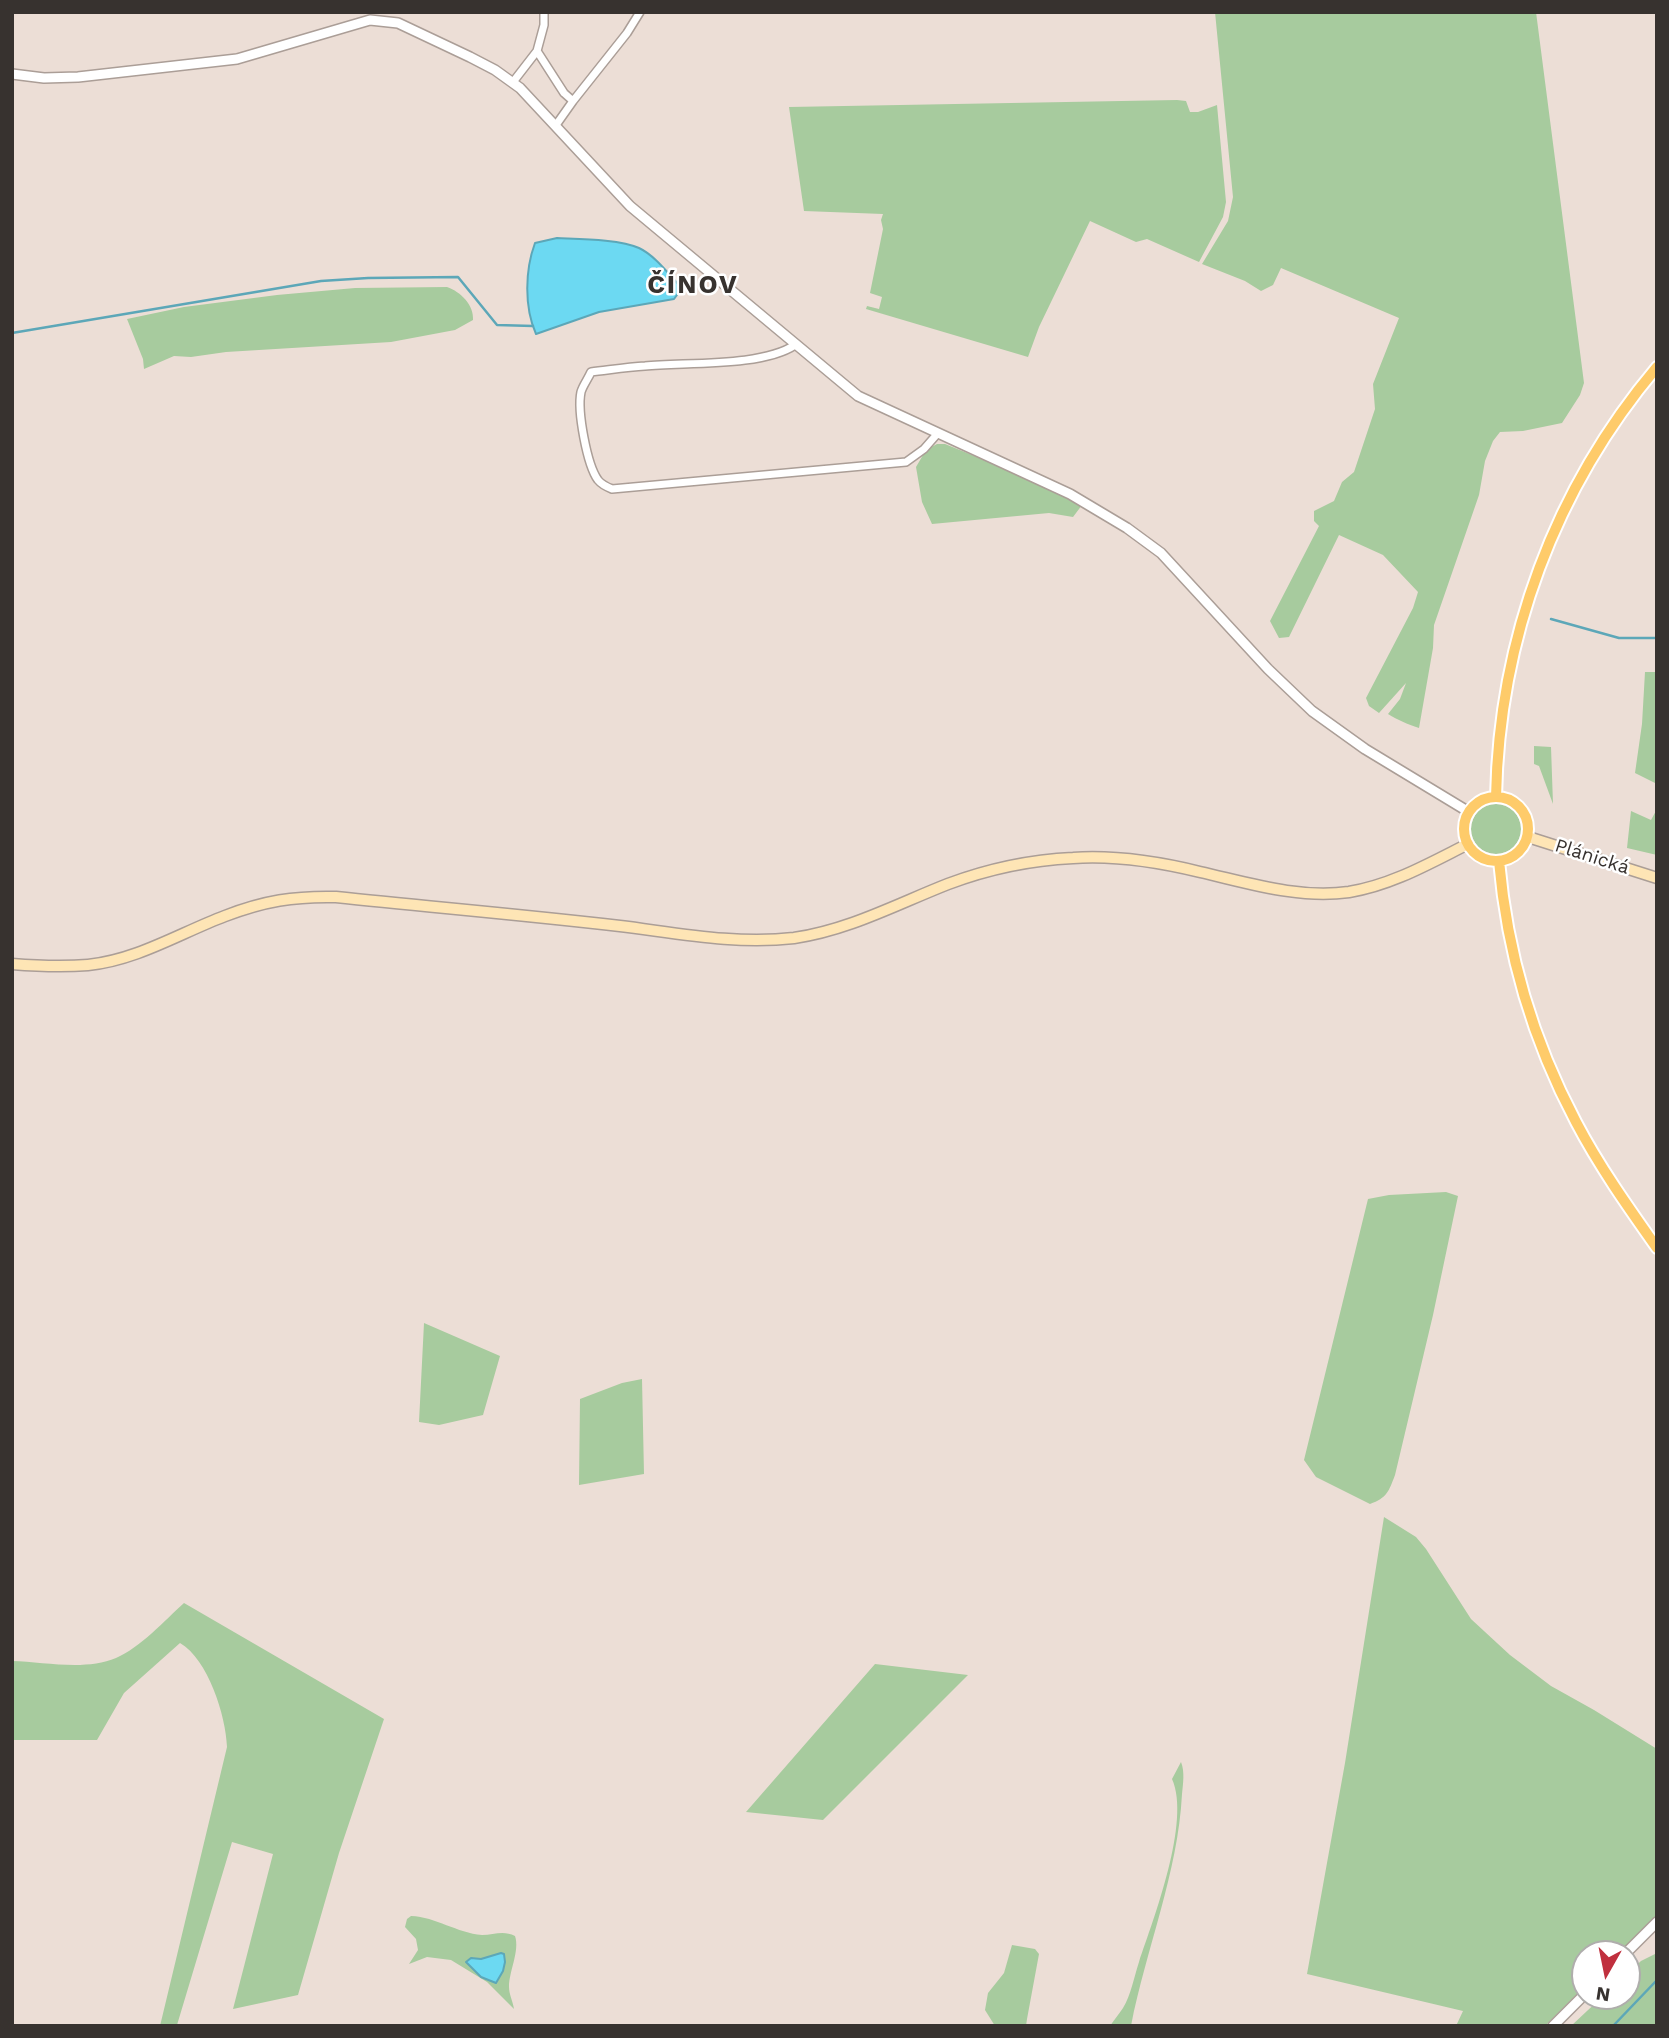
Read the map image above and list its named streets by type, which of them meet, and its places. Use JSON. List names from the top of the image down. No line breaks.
{"streets":{"main road":["Plánická"]},"districts":["ČÍNOV"],"north":"bottom"}
